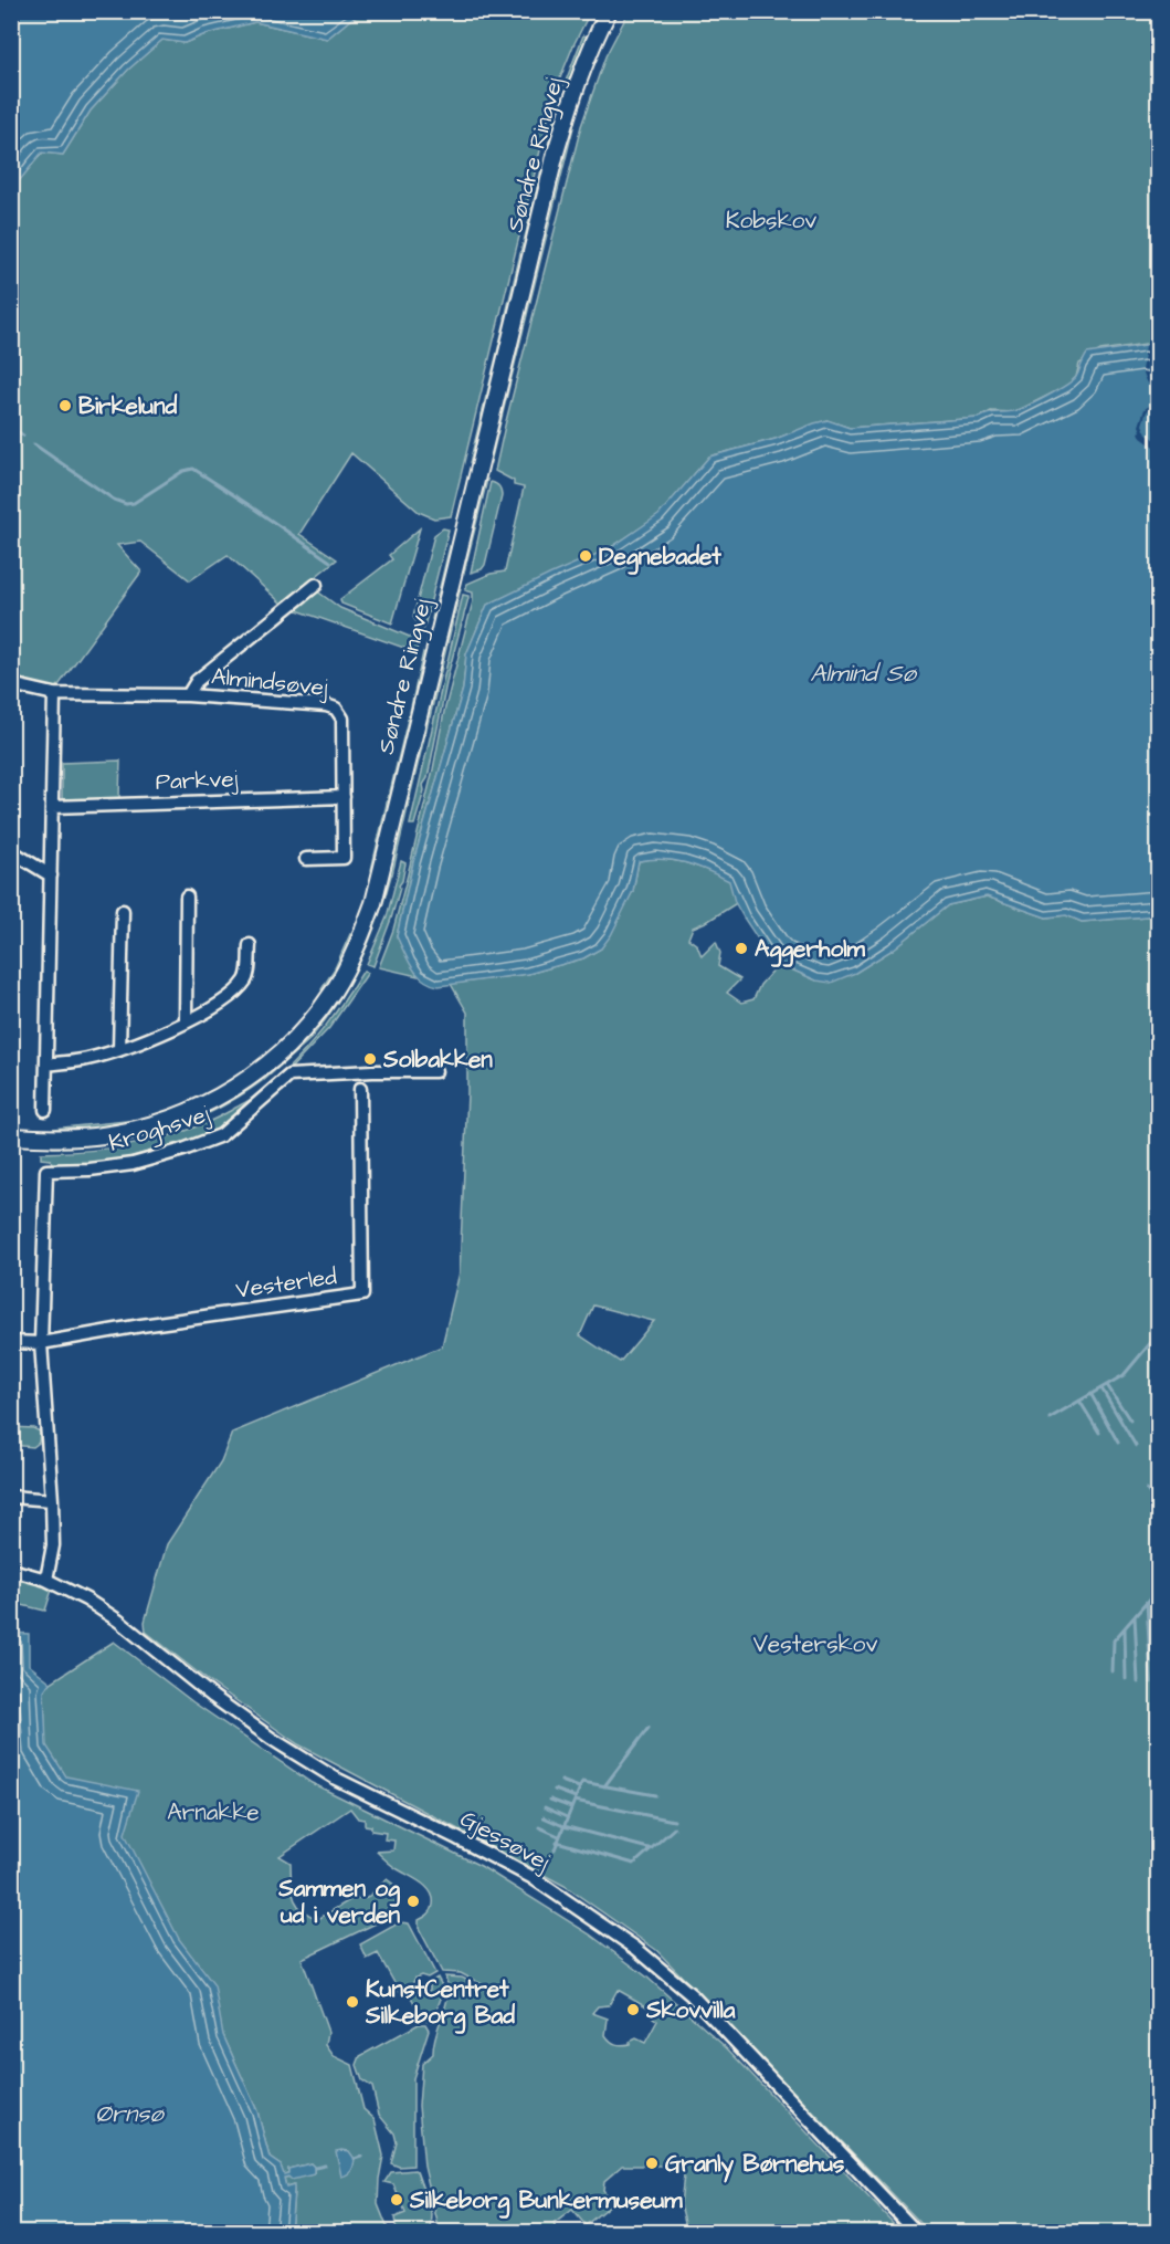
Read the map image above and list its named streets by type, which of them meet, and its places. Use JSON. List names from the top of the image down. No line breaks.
{"streets":{"main road":["Søndre Ringvej"],"street":["Almindsøvej","Parkvej","Kroghsvej","Vesterled","Gjessøvej"]},"crossings":[["Almindsøvej","Parkvej"],["Kroghsvej","Vesterled"],["Kroghsvej","Gjessøvej"]],"water":["Almind Sø","Ørnsø"],"parks":["Kobskov","Vesterskov","Arnakke"],"places":["Birkelund","Degnebadet","Aggerholm","Solbakken","Sammen og ud i verden","KunstCentret Silkeborg Bad","Skovvilla","Granly Børnehus","Silkeborg Bunkermuseum"]}
